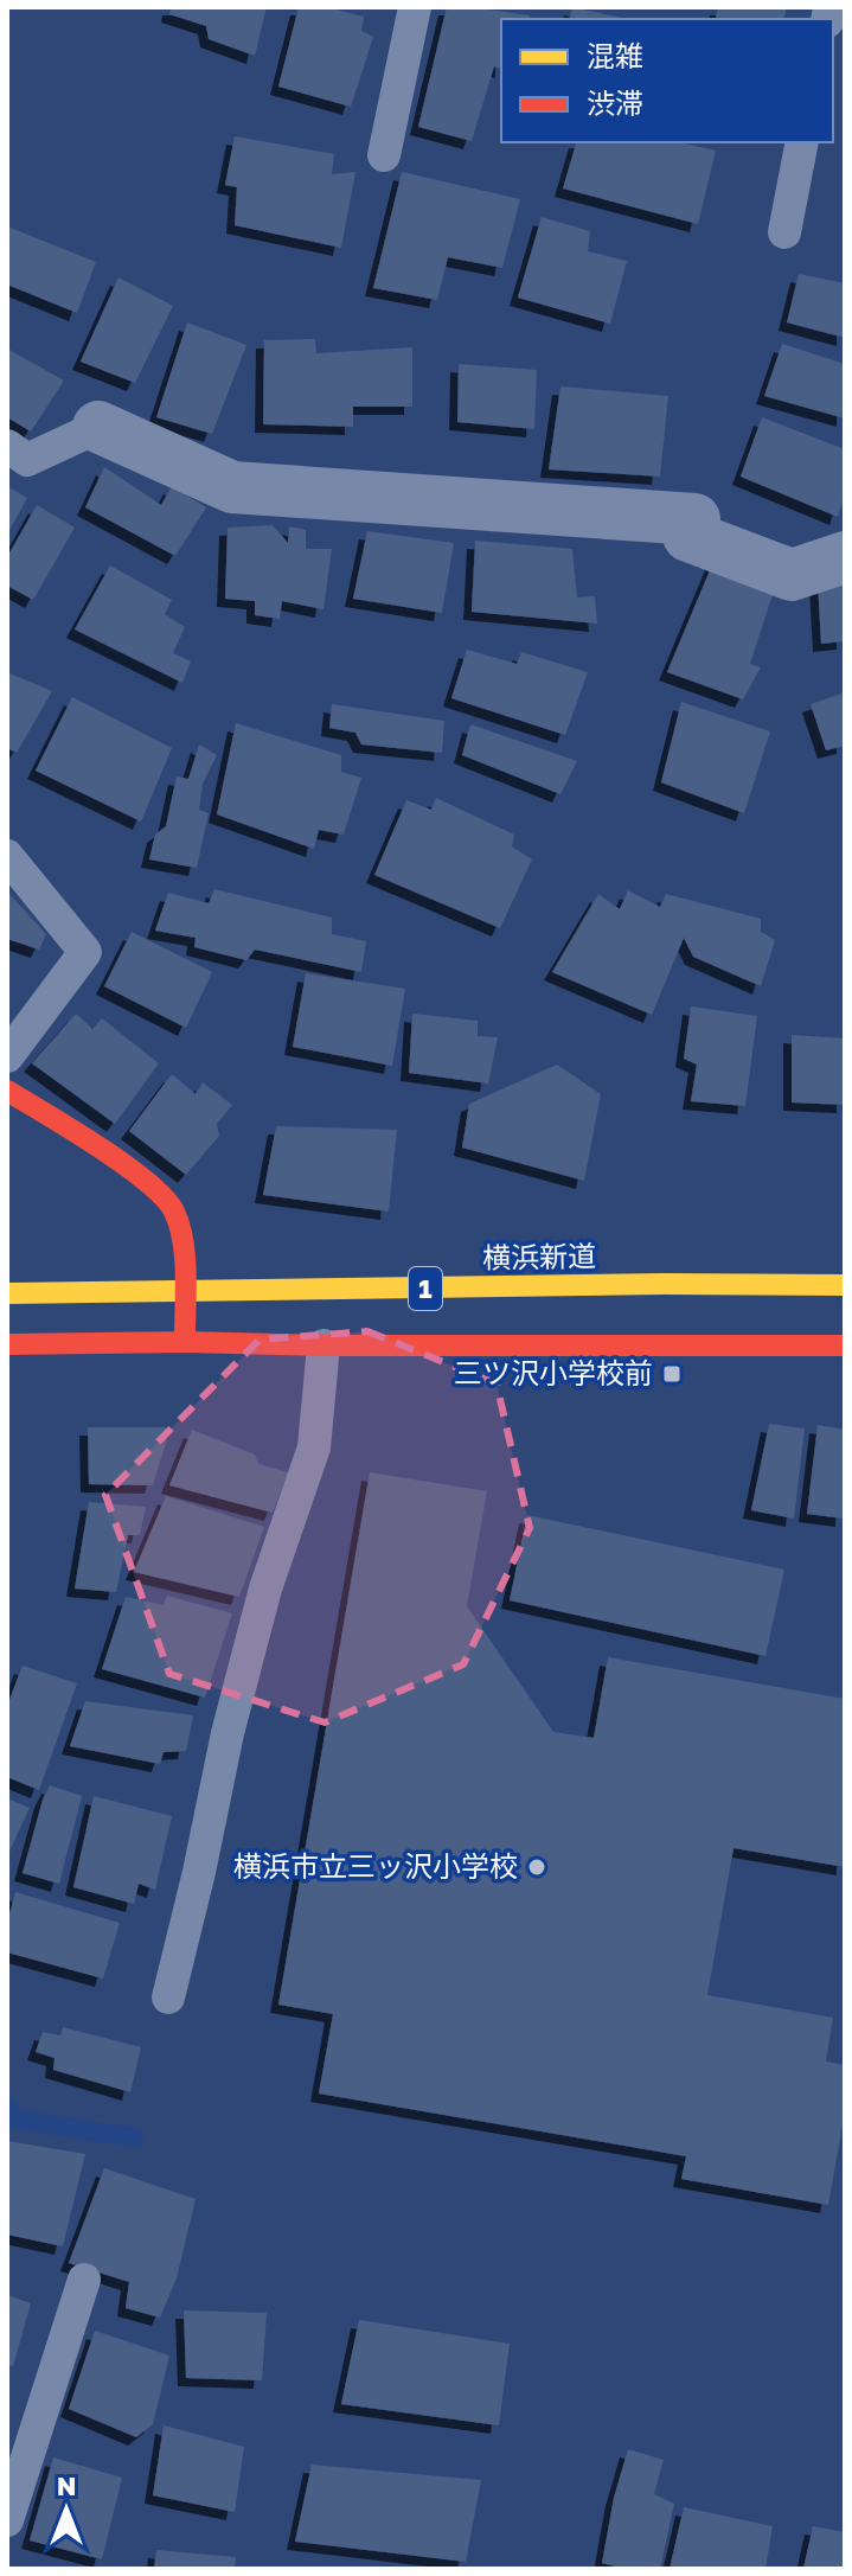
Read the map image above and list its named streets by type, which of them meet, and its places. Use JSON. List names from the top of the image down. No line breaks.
{"streets":{"main road":["横浜新道","1"]},"places":{"transit":["三ツ沢小学校前"],"other":["横浜市立三ッ沢小学校"]},"legend":["混雑","渋滞"],"north":"top"}
